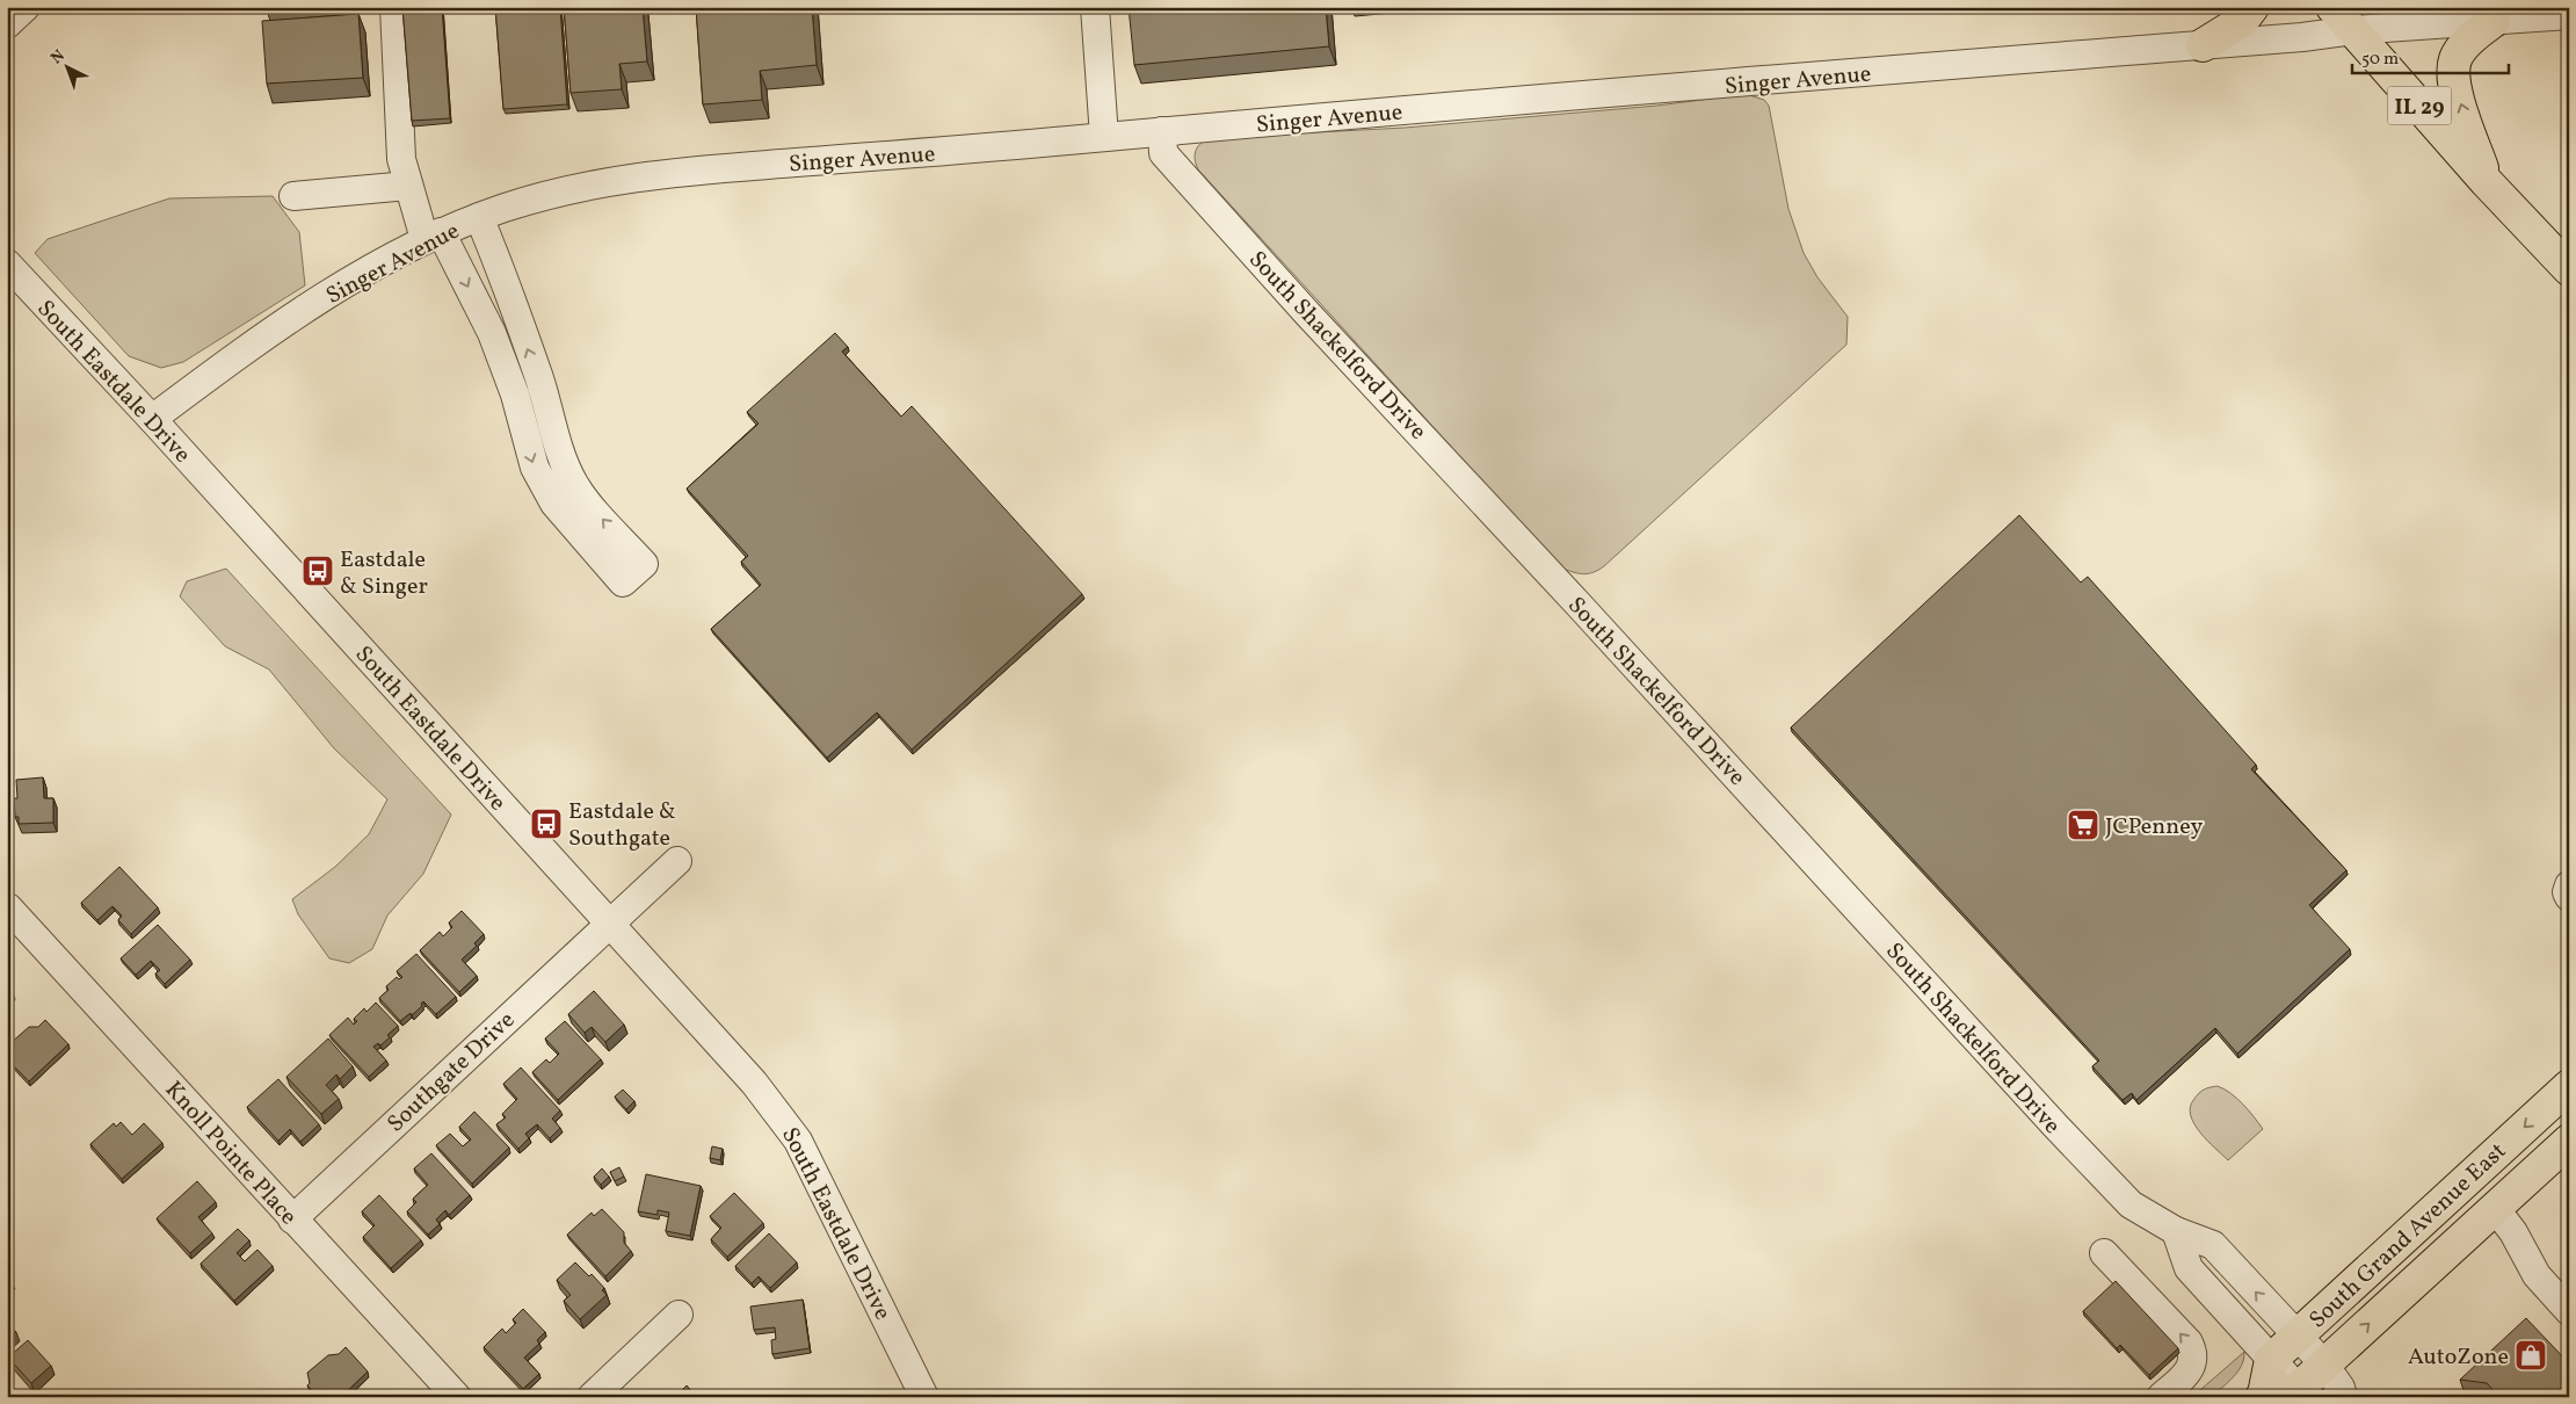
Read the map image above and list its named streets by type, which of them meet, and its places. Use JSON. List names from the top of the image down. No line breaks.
{"streets":{"main road":["IL 29","South Grand Avenue East"],"street":["Singer Avenue","South Shackelford Drive","South Eastdale Drive","Southgate Drive","Knoll Pointe Place"]},"crossings":[["Singer Avenue","IL 29"],["Singer Avenue","South Shackelford Drive"],["Singer Avenue","South Eastdale Drive"],["South Shackelford Drive","South Grand Avenue East"],["South Eastdale Drive","Southgate Drive"],["Southgate Drive","Knoll Pointe Place"]],"places":{"bus stop":["Eastdale & Singer","Eastdale & Southgate"],"supermarket":["JCPenney"],"shop":["AutoZone"]},"scale_bar":"50 m","north":"top left"}
